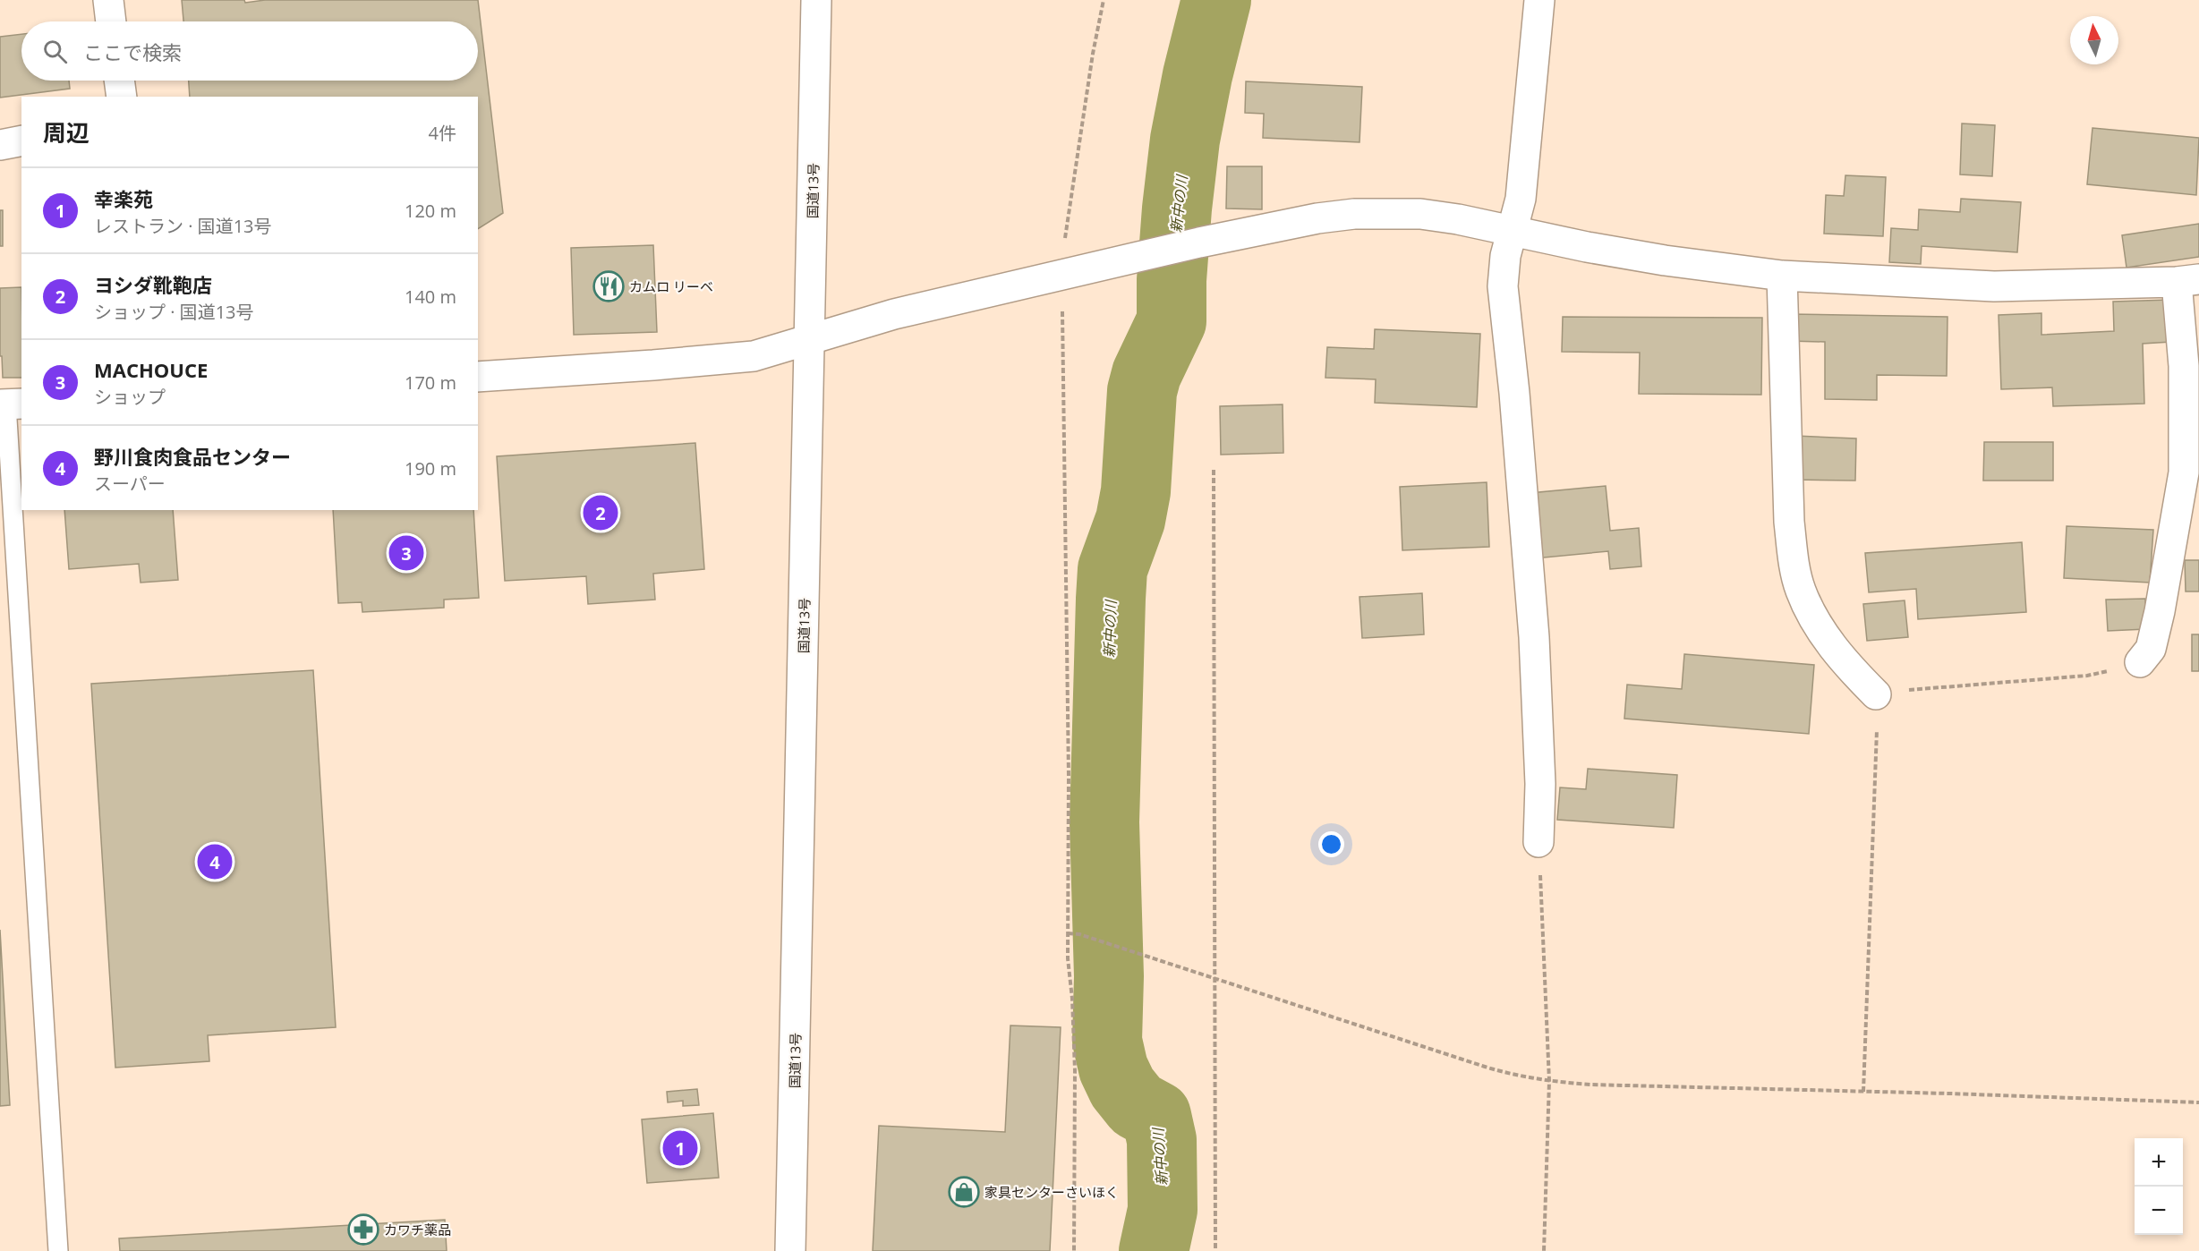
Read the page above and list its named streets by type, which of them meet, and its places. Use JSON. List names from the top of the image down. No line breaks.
{"streets":{"main road":["国道13号"]},"water":["新中の川"],"places":{"restaurant":["カムロ リーベ"],"shop":["家具センターさいほく"],"pharmacy":["カワチ薬品"]},"north":"top","page":{"search":"ここで検索","heading":["周辺","4件"],"list":[{"mark":"1","name":"幸楽苑","note":"レストラン · 国道13号","value":"120 m"},{"mark":"2","name":"ヨシダ靴鞄店","note":"ショップ · 国道13号","value":"140 m"},{"mark":"3","name":"MACHOUCE","note":"ショップ","value":"170 m"},{"mark":"4","name":"野川食肉食品センター","note":"スーパー","value":"190 m"}],"pins":["2","3","4","1"],"map_buttons":["+","−"]}}
